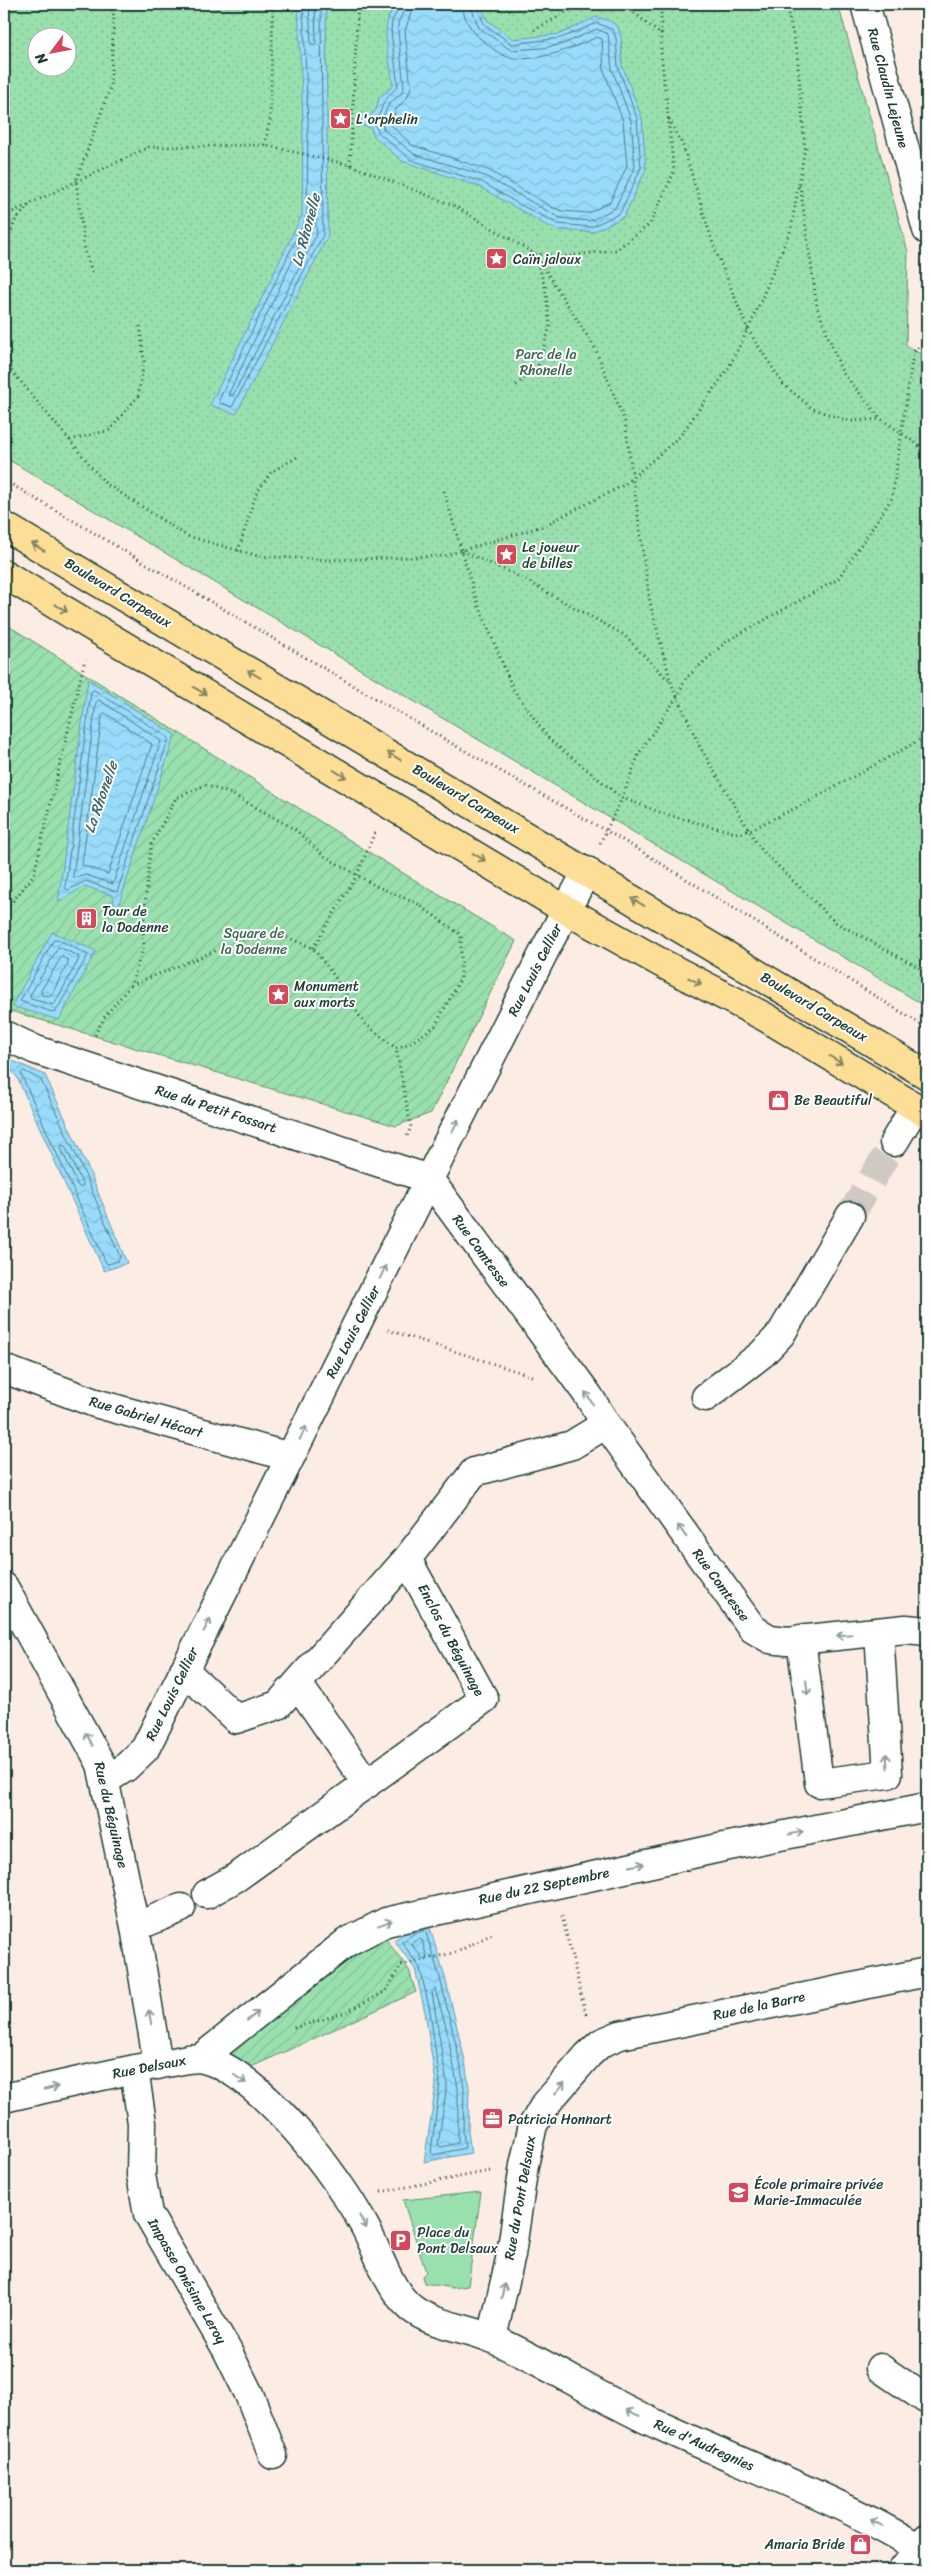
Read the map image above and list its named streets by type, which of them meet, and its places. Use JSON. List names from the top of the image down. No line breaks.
{"streets":{"main road":["Boulevard Carpeaux"],"street":["Rue Claudin Lejeune","Rue Louis Cellier","Rue du Petit Fossart","Rue Comtesse","Rue Gabriel Hécart","Enclos du Béguinage","Rue du Béguinage","Rue du 22 Septembre","Rue de la Barre","Rue Delsaux","Rue du Pont Delsaux","Impasse Onésime Leroy","Rue d'Audregnies"]},"crossings":[["Boulevard Carpeaux","Rue Louis Cellier"],["Rue Louis Cellier","Rue du Petit Fossart"],["Rue Louis Cellier","Rue Comtesse"],["Rue Louis Cellier","Rue Gabriel Hécart"],["Rue Louis Cellier","Rue du Béguinage"],["Rue du Petit Fossart","Rue Comtesse"],["Rue du Béguinage","Rue Delsaux"],["Rue du Béguinage","Impasse Onésime Leroy"],["Rue du 22 Septembre","Rue Delsaux"],["Rue de la Barre","Rue du Pont Delsaux"],["Rue Delsaux","Impasse Onésime Leroy"],["Rue du Pont Delsaux","Rue d'Audregnies"]],"one_way":["Rue Louis Cellier","Rue Comtesse","Rue du Béguinage","Rue du 22 Septembre","Rue Delsaux","Rue du Pont Delsaux","Rue d'Audregnies"],"water":["La Rhonelle"],"parks":["Parc de la Rhonelle","Square de la Dodenne"],"places":{"place":["L'orphelin","Caïn jaloux","Le joueur de billes","Monument aux morts"],"building":["Tour de la Dodenne"],"shop":["Be Beautiful","Amaria Bride"],"office":["Patricia Honnart"],"school or university":["École primaire privée Marie-Immaculée"],"parking":["Place du Pont Delsaux"]},"north":"bottom left"}
